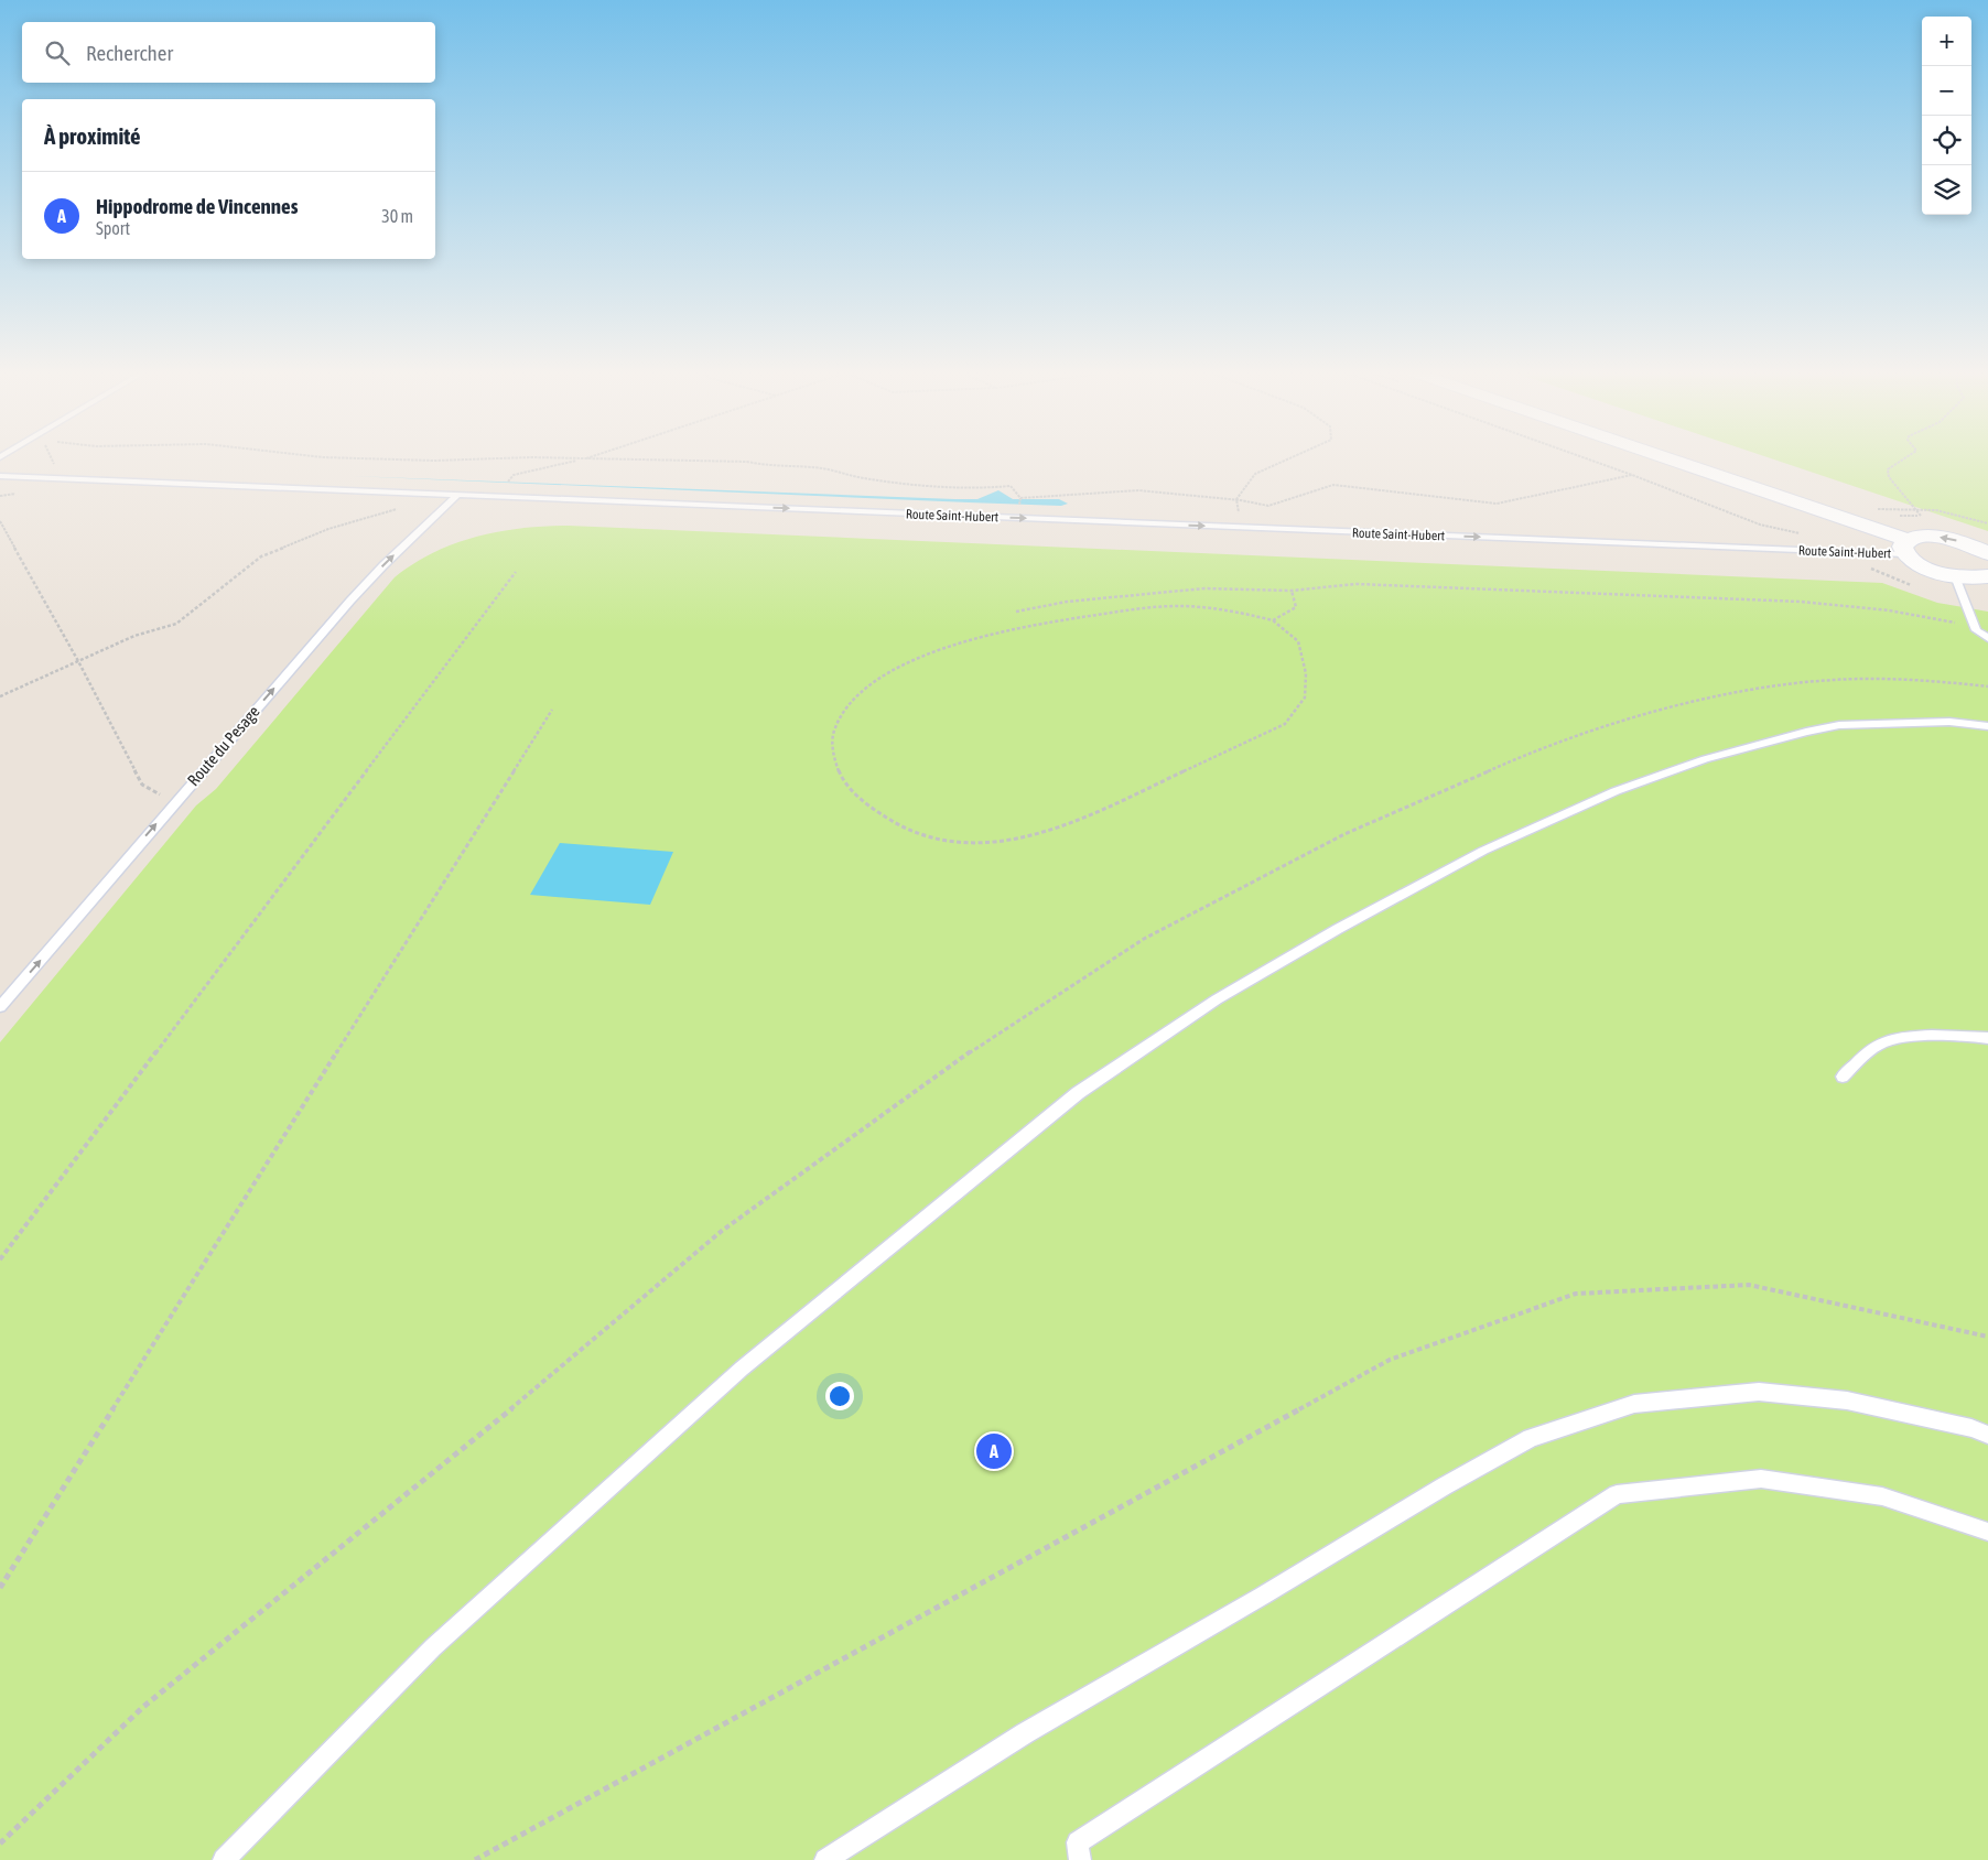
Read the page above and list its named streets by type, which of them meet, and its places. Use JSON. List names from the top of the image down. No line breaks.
{"streets":{"lane":["Route Saint-Hubert","Route du Pesage"]},"crossings":[["Route Saint-Hubert","Route du Pesage"]],"one_way":["Route Saint-Hubert","Route du Pesage"],"page":{"map_buttons":["+","−"],"search":"Rechercher","heading":"À proximité","list":[{"mark":"A","name":"Hippodrome de Vincennes","note":"Sport","value":"30 m"}],"pins":"A"}}
